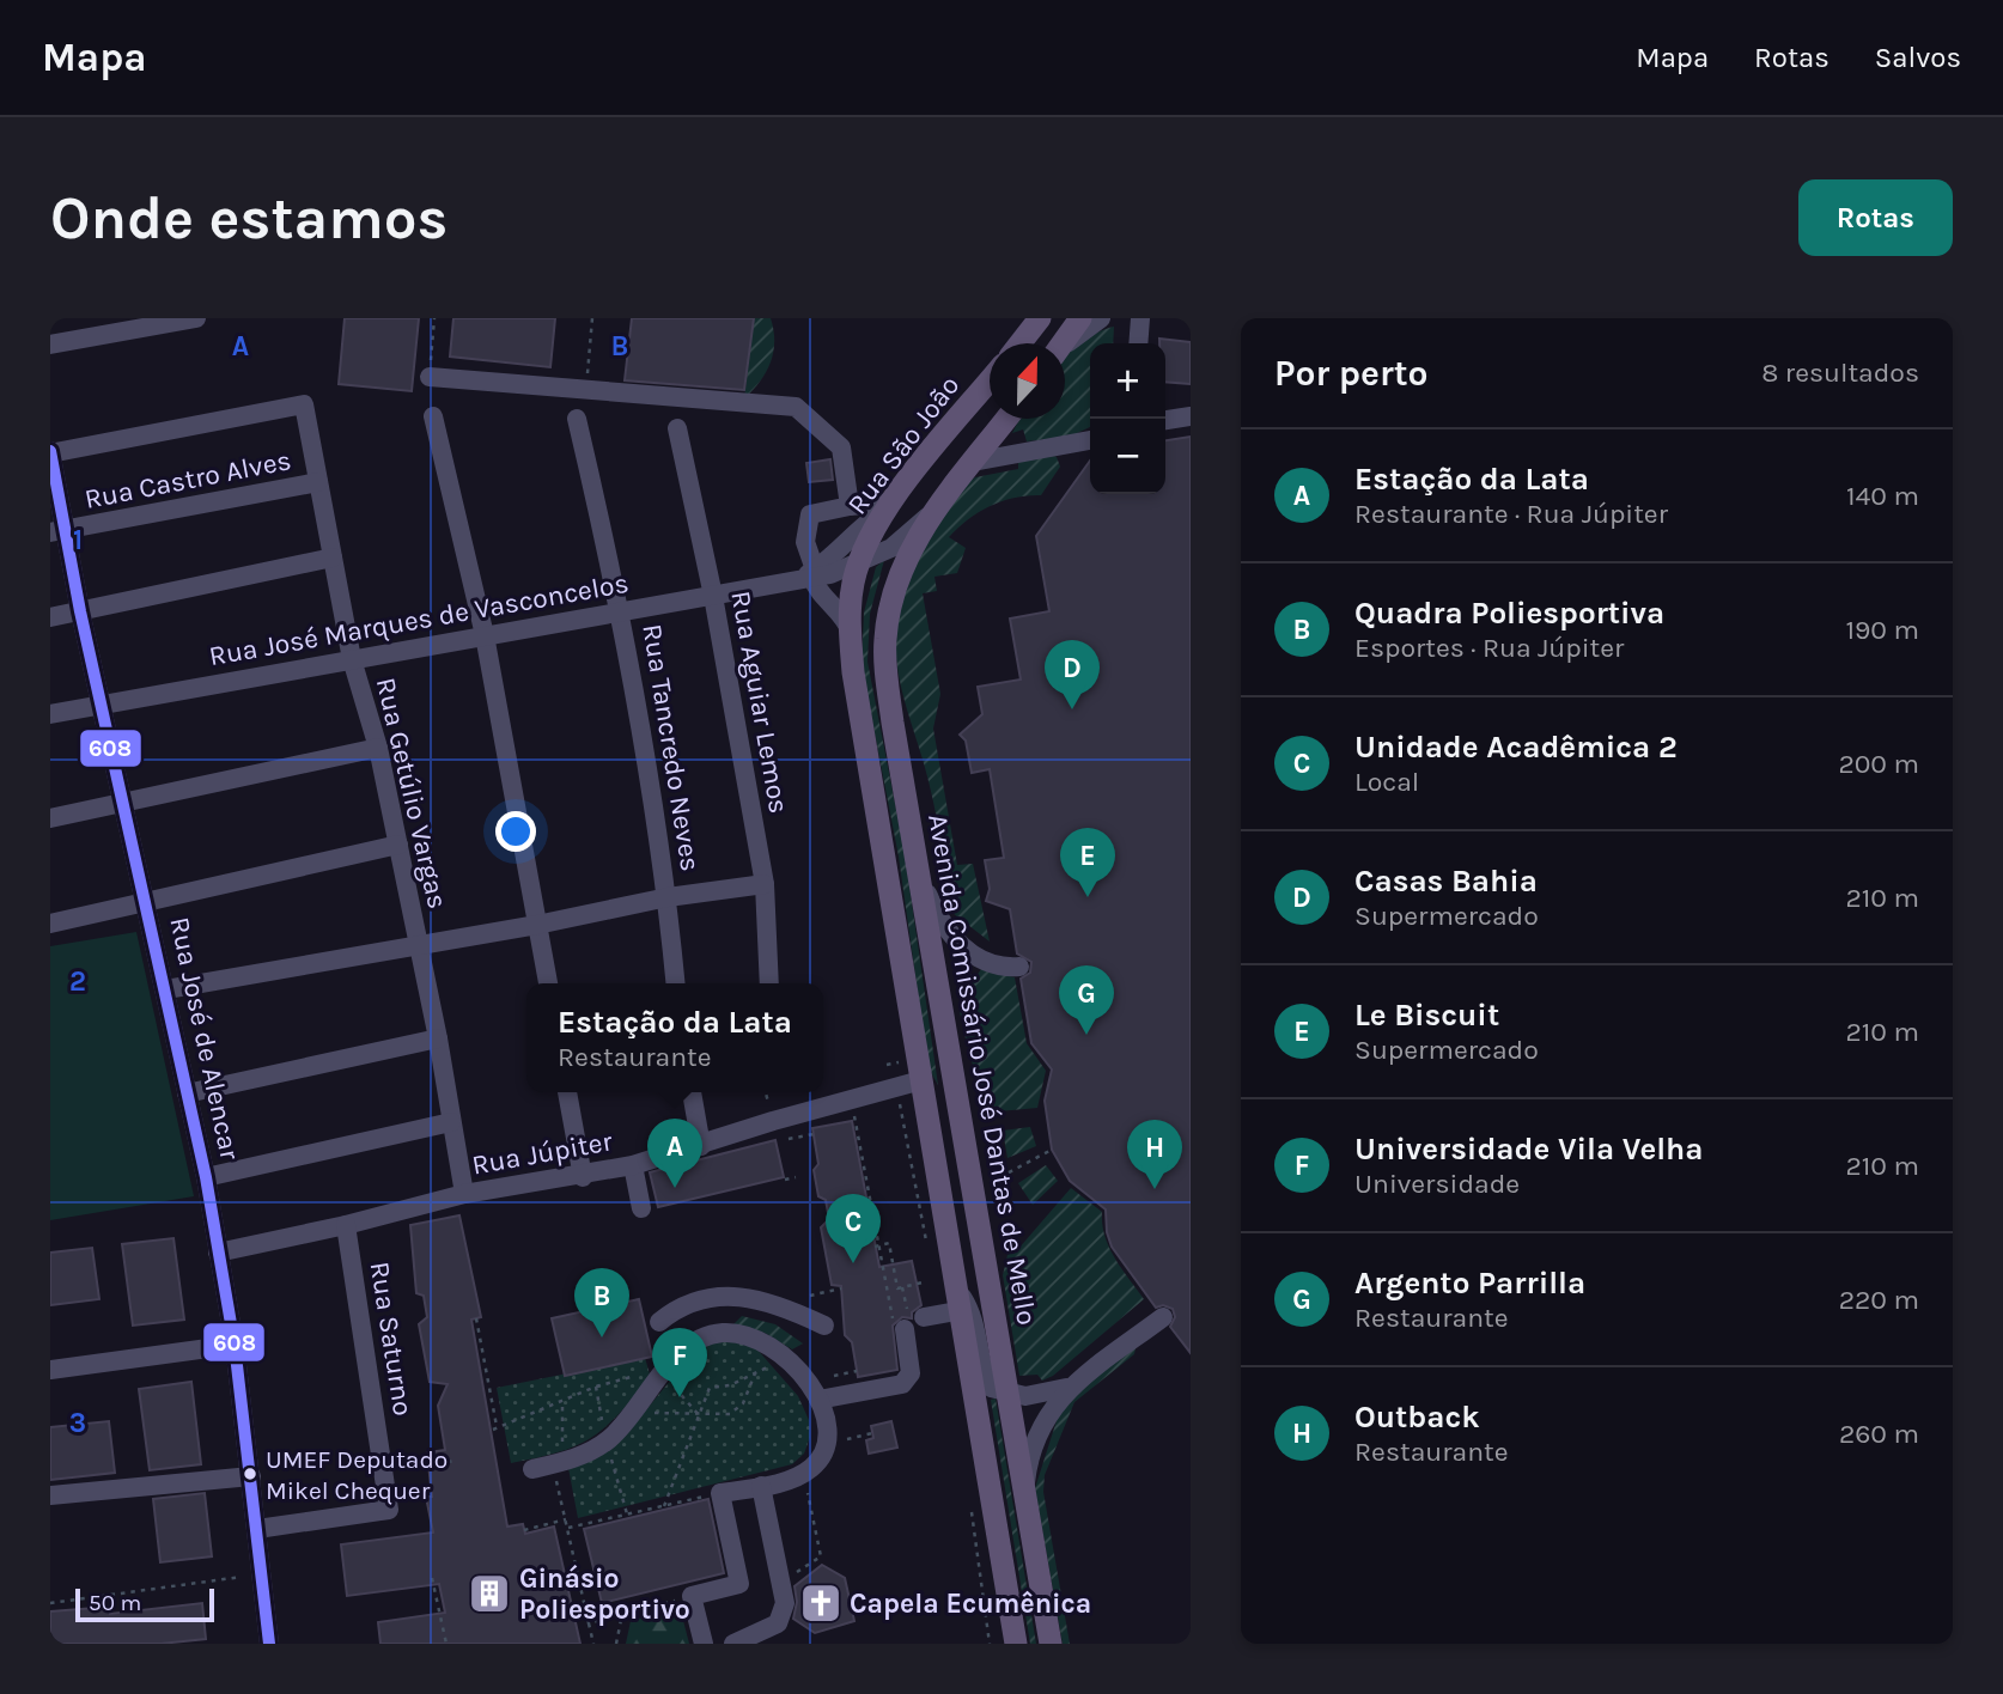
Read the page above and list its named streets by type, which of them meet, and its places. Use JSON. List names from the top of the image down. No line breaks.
{"streets":{"main road":["Rua São João","Avenida Comissário José Dantas de Mello"],"street":["Rua Castro Alves","Rua José Marques de Vasconcelos","Rua Aguiar Lemos","Rua Tancredo Neves","Rua Getúlio Vargas","Rua José de Alencar","Rua Júpiter","Rua Saturno"]},"crossings":[["Rua São João","Rua José Marques de Vasconcelos"],["Rua Castro Alves","Rua Getúlio Vargas"],["Rua Castro Alves","Rua José de Alencar"],["Rua José Marques de Vasconcelos","Rua Aguiar Lemos"],["Rua José Marques de Vasconcelos","Rua Tancredo Neves"],["Rua José Marques de Vasconcelos","Rua Getúlio Vargas"],["Rua José Marques de Vasconcelos","Rua José de Alencar"],["Rua José Marques de Vasconcelos","Avenida Comissário José Dantas de Mello"],["Rua Getúlio Vargas","Rua José de Alencar"],["Rua Getúlio Vargas","Rua Júpiter"],["Rua José de Alencar","Rua Júpiter"],["Rua José de Alencar","Rua Saturno"],["Rua Júpiter","Rua Saturno"]],"places":{"other":["UMEF Deputado Mikel Chequer"],"building":["Ginásio Poliesportivo"],"church":["Capela Ecumênica"]},"lines":["transit line 608"],"scale_bar":"50 m","north":"top","page":{"header":"Mapa","nav":["Mapa","Rotas","Salvos"],"buttons":"Rotas","title":"Onde estamos","heading":["Por perto","8 resultados"],"map_buttons":["+","−"],"list":[{"mark":"A","name":"Estação da Lata","note":"Restaurante · Rua Júpiter","value":"140 m"},{"mark":"B","name":"Quadra Poliesportiva","note":"Esportes · Rua Júpiter","value":"190 m"},{"mark":"C","name":"Unidade Acadêmica 2","note":"Local","value":"200 m"},{"mark":"D","name":"Casas Bahia","note":"Supermercado","value":"210 m"},{"mark":"E","name":"Le Biscuit","note":"Supermercado","value":"210 m"},{"mark":"F","name":"Universidade Vila Velha","note":"Universidade","value":"210 m"},{"mark":"G","name":"Argento Parrilla","note":"Restaurante","value":"220 m"},{"mark":"H","name":"Outback","note":"Restaurante","value":"260 m"}],"pins":["D","E","G","A","H","C","B","F"],"popup":["Estação da Lata","Restaurante"],"scale":"50 m"},"grid":{"columns":["A","B"],"rows":["1","2","3"]}}
